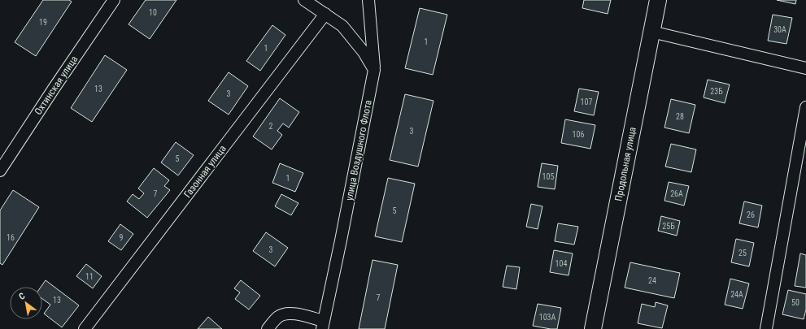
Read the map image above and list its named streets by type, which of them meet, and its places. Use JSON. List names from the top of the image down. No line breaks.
{"streets":{"street":["Охтинская улица","улица Воздушного Флота","Продольная улица","Газонная улица"]},"house_numbers":["10","19","30А","1","1","13","23Б","3","107","28","2","3","106","5","105","1","7","26А","5","26","25Б","16","9","3","25","104","11","24","24А","7","13","50","103А"],"north":"top left"}
